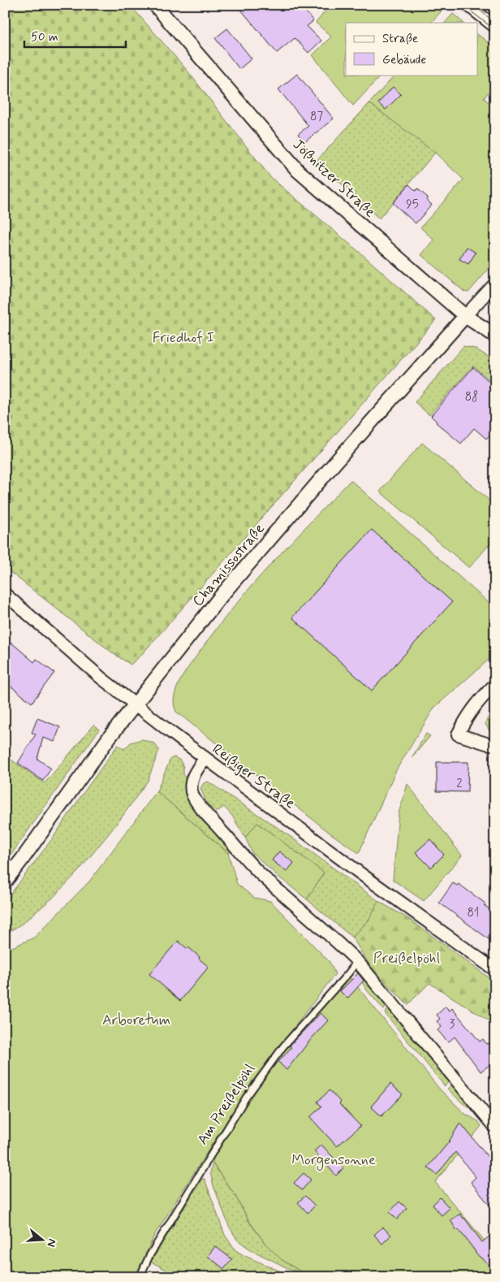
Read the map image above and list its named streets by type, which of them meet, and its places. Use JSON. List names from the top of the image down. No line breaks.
{"streets":{"street":["Jößnitzer Straße","Chamissostraße","Reißiger Straße"],"lane":["Am Preißelpöhl"]},"crossings":[["Jößnitzer Straße","Chamissostraße"],["Chamissostraße","Reißiger Straße"]],"parks":["Friedhof I","Preißelpöhl","Arboretum","Morgensonne"],"house_numbers":["87","95","88","2","81","3"],"legend":["Straße","Gebäude"],"scale_bar":"50 m","north":"right"}
